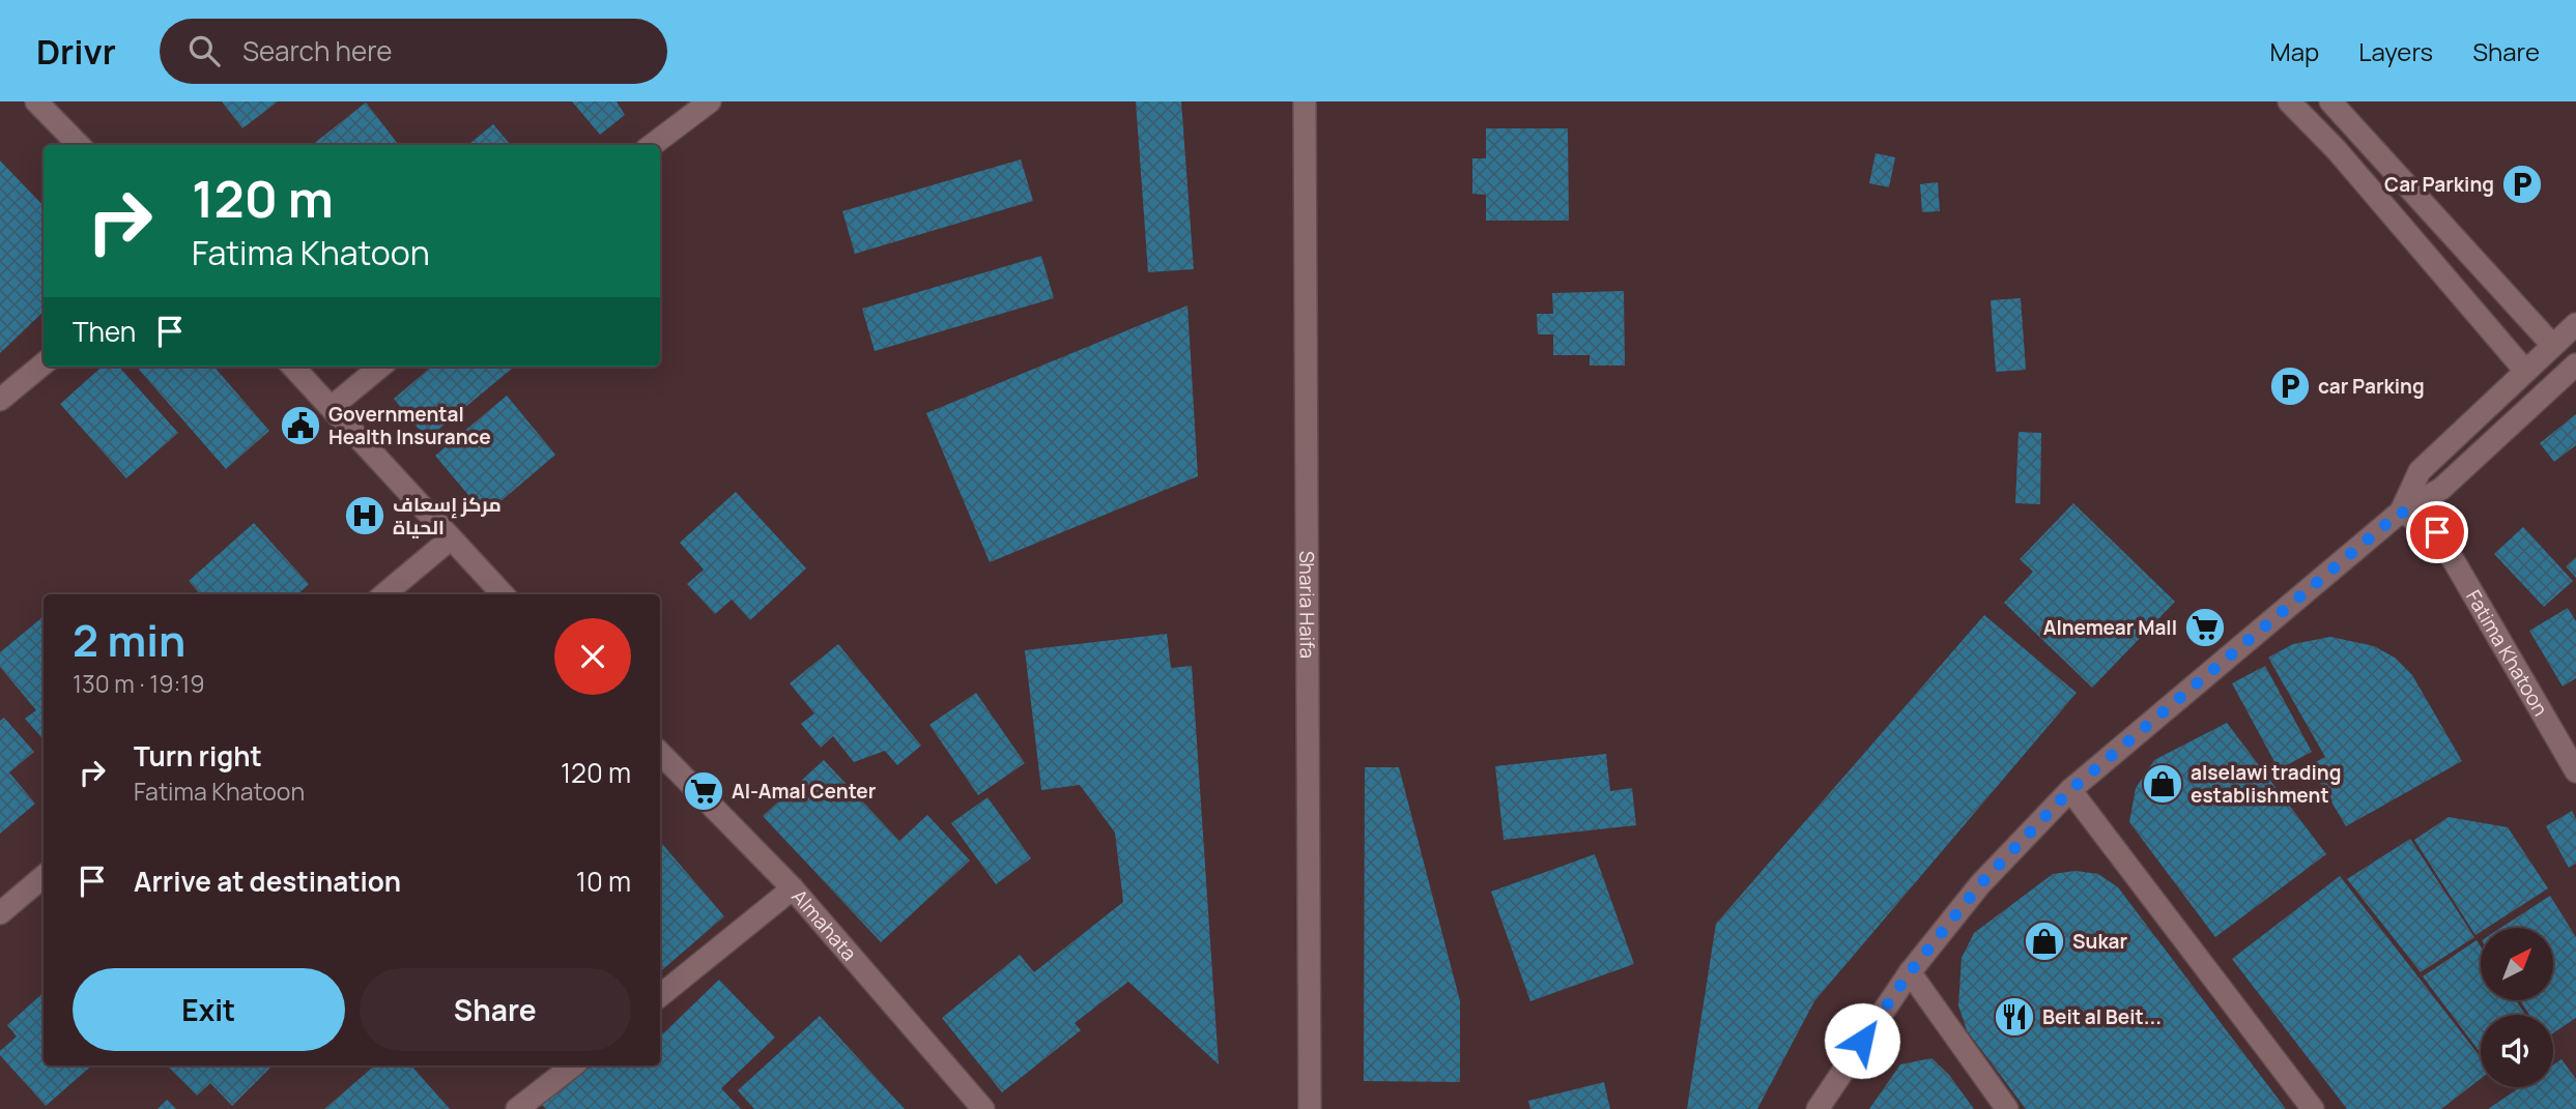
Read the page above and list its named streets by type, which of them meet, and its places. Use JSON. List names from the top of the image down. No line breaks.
{"streets":{"street":["Sharia Haifa","Fatima Khatoon","Almahata"]},"places":{"parking":["Car Parking","car Parking"],"public building":["Governmental Health Insurance"],"hospital":["مركز إسعاف الحياة"],"supermarket":["Alnemear Mall","Al-Amal Center"],"shop":["alselawi trading establishment","Sukar"],"restaurant":["Beit al Beit..."]},"north":"top right","page":{"header":"Drivr","search":"Search here","nav":["Map","Layers","Share"],"turn":["120 m","Fatima Khatoon"],"then":"Then","heading":["2 min","130 m · 19:19"],"list":[{"name":"Turn right","note":"Fatima Khatoon","value":"120 m"},{"name":"Arrive at destination","value":"10 m"}],"buttons":["Exit","Share"]}}
